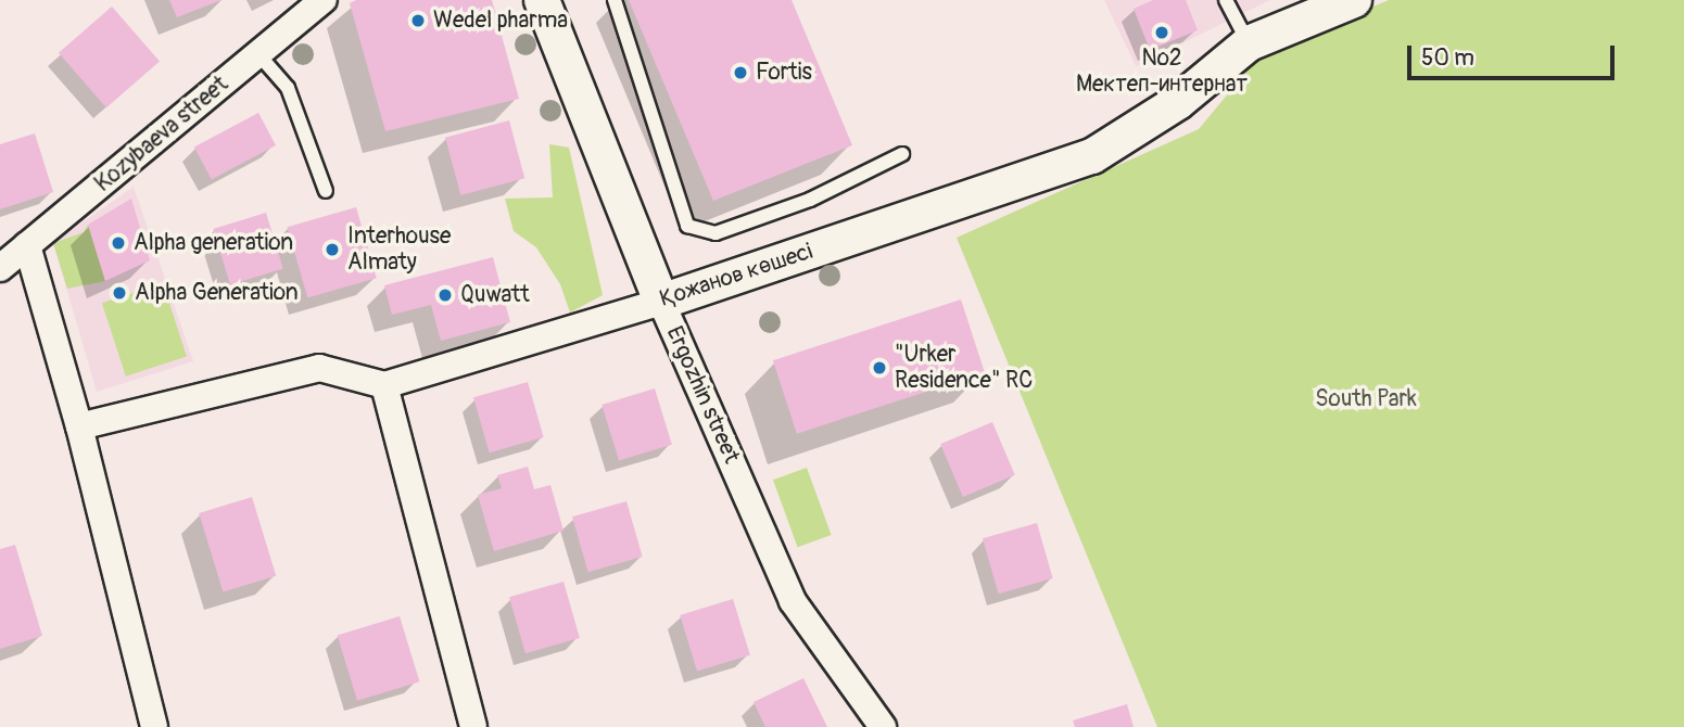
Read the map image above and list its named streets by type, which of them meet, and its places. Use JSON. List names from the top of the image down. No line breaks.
{"streets":{"street":["Kozybaeva street","Қожанов көшесі","Ergozhin street"]},"crossings":[["Қожанов көшесі","Ergozhin street"]],"parks":["South Park"],"places":["Wedel pharma","№2 Мектеп-интернат","Fortis","Alpha generation","Interhouse Almaty","Alpha Generation","Quwatt","\"Urker Residence\" RC"],"scale_bar":"50 m"}
